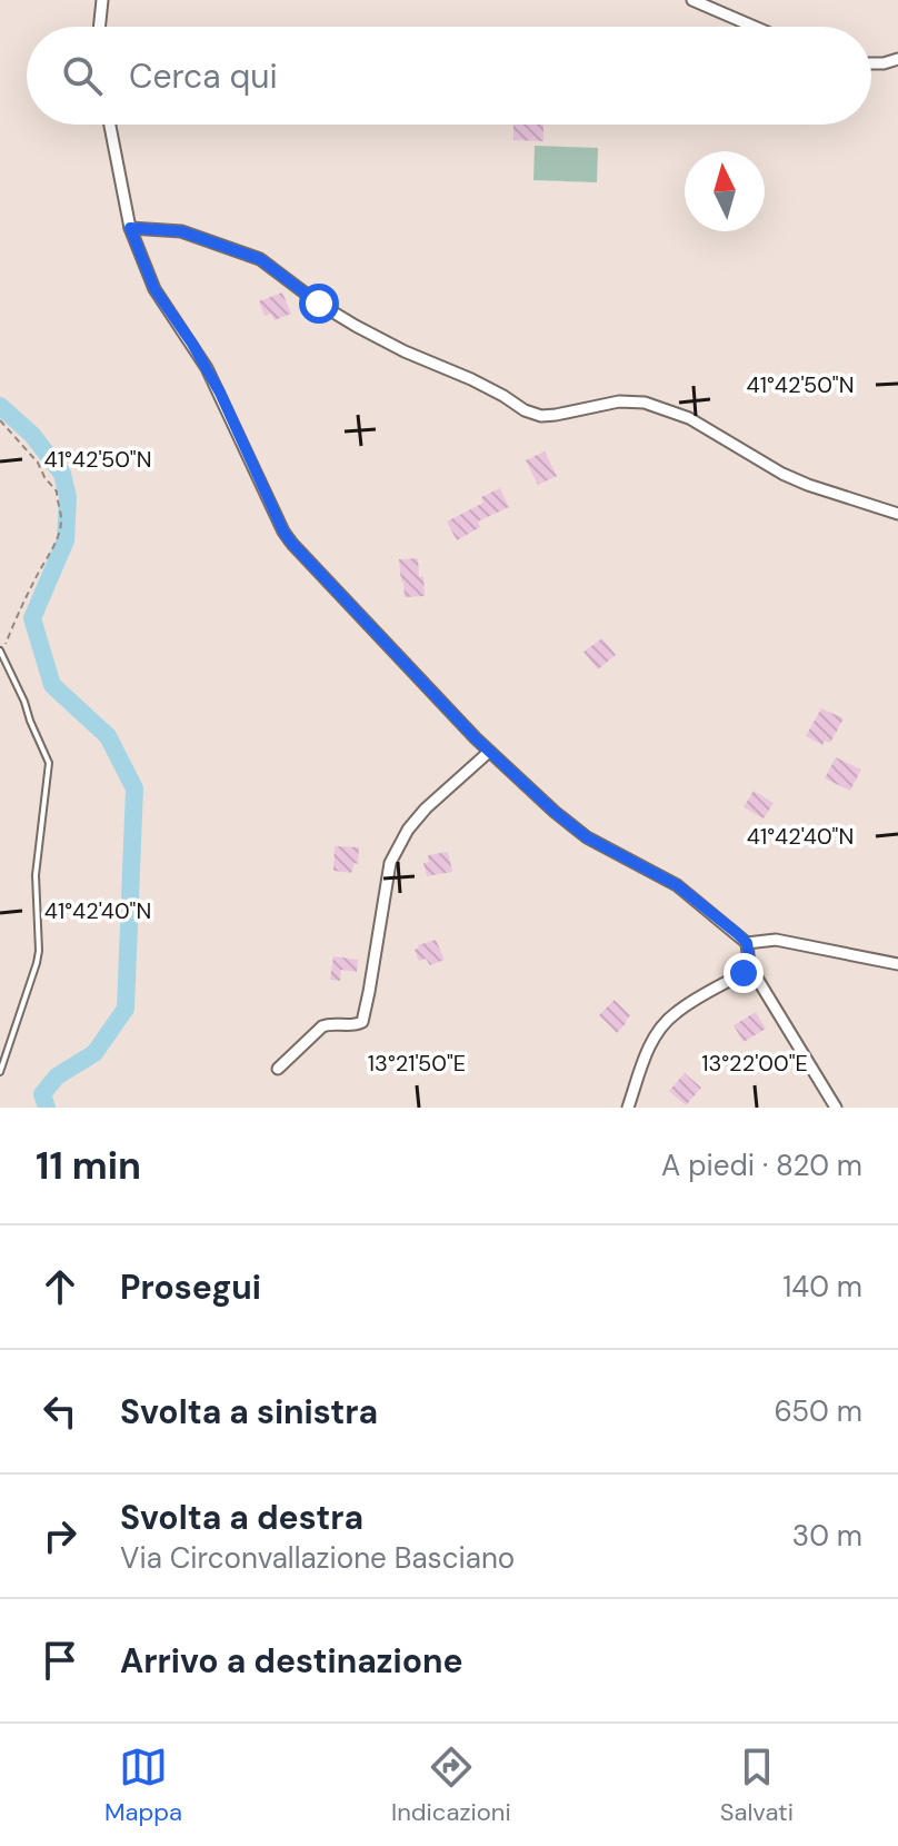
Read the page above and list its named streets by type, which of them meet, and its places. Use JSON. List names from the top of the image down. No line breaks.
{"north":"top","page":{"search":"Cerca qui","heading":["11 min","A piedi · 820 m"],"list":[["Prosegui","140 m"],["Svolta a sinistra","650 m"],["Svolta a destra","Via Circonvallazione Basciano","30 m"],"Arrivo a destinazione"],"nav":["Mappa","Indicazioni","Salvati"]},"coordinates":["41°42'50\"N","41°42'40\"N","13°21'50\"E","13°22'00\"E"]}
